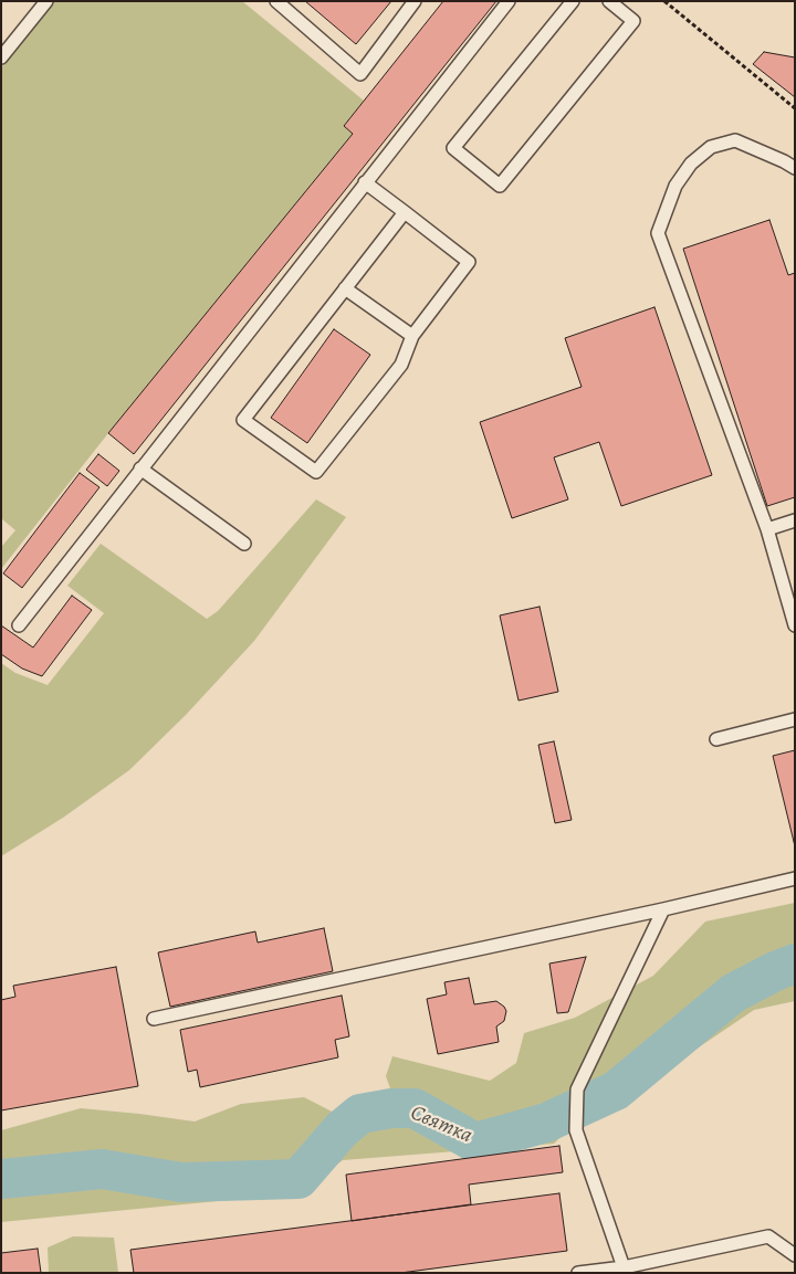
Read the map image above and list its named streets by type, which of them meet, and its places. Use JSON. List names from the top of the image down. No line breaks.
{"water":["Святка"]}
